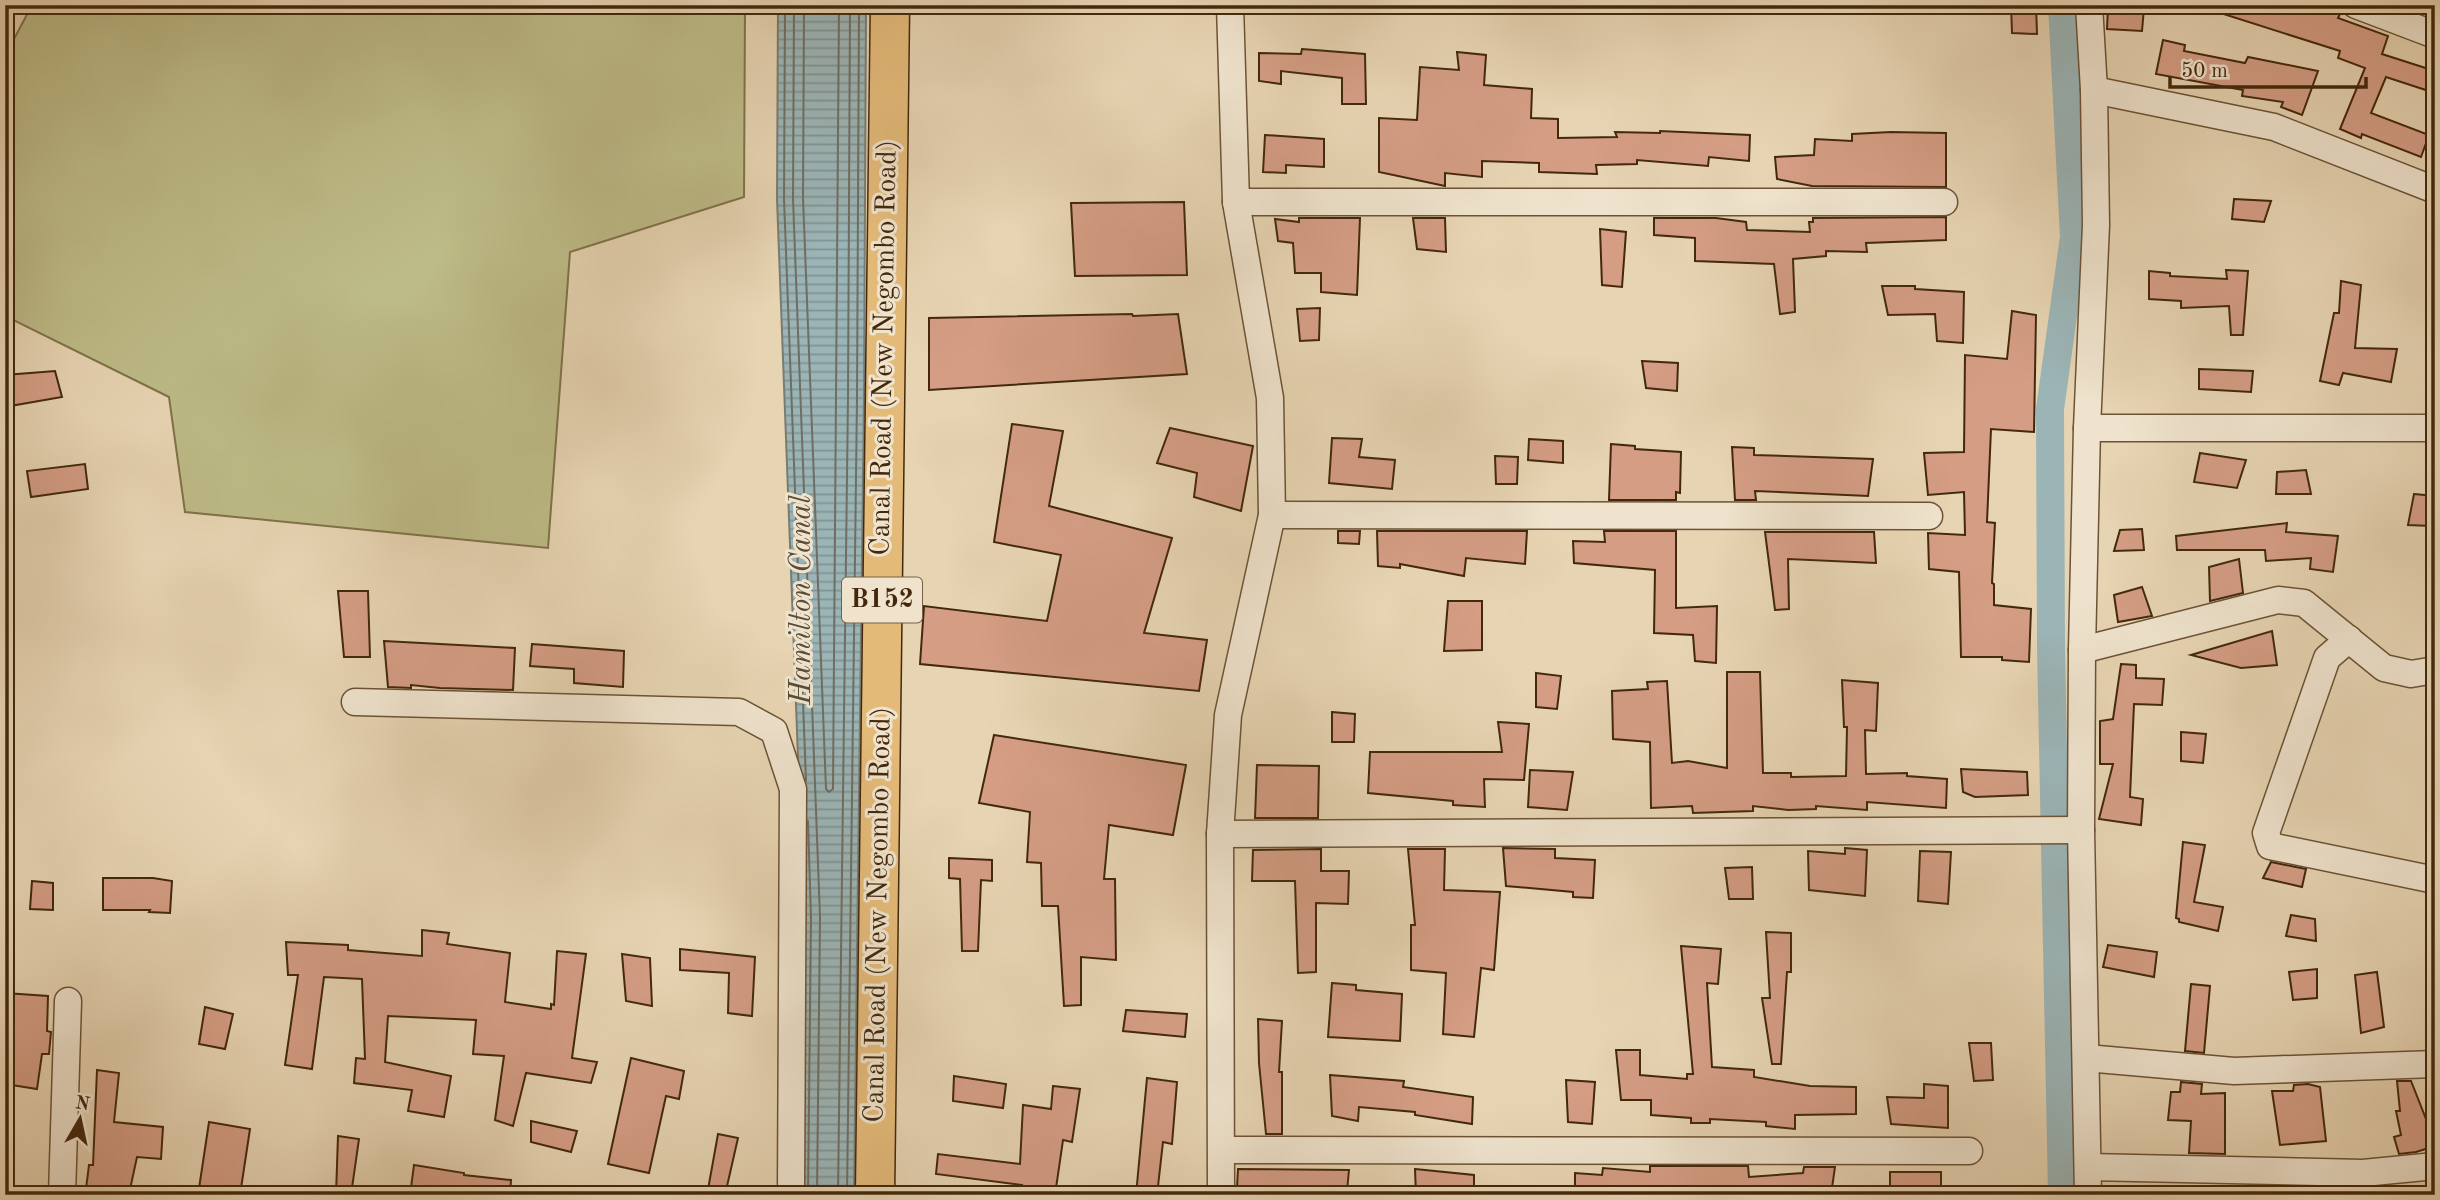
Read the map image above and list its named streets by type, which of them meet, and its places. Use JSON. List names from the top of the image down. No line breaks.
{"streets":{"main road":["Canal Road (New Negombo Road)","B152"]},"water":["Hamilton Canal"],"scale_bar":"50 m","north":"top"}
